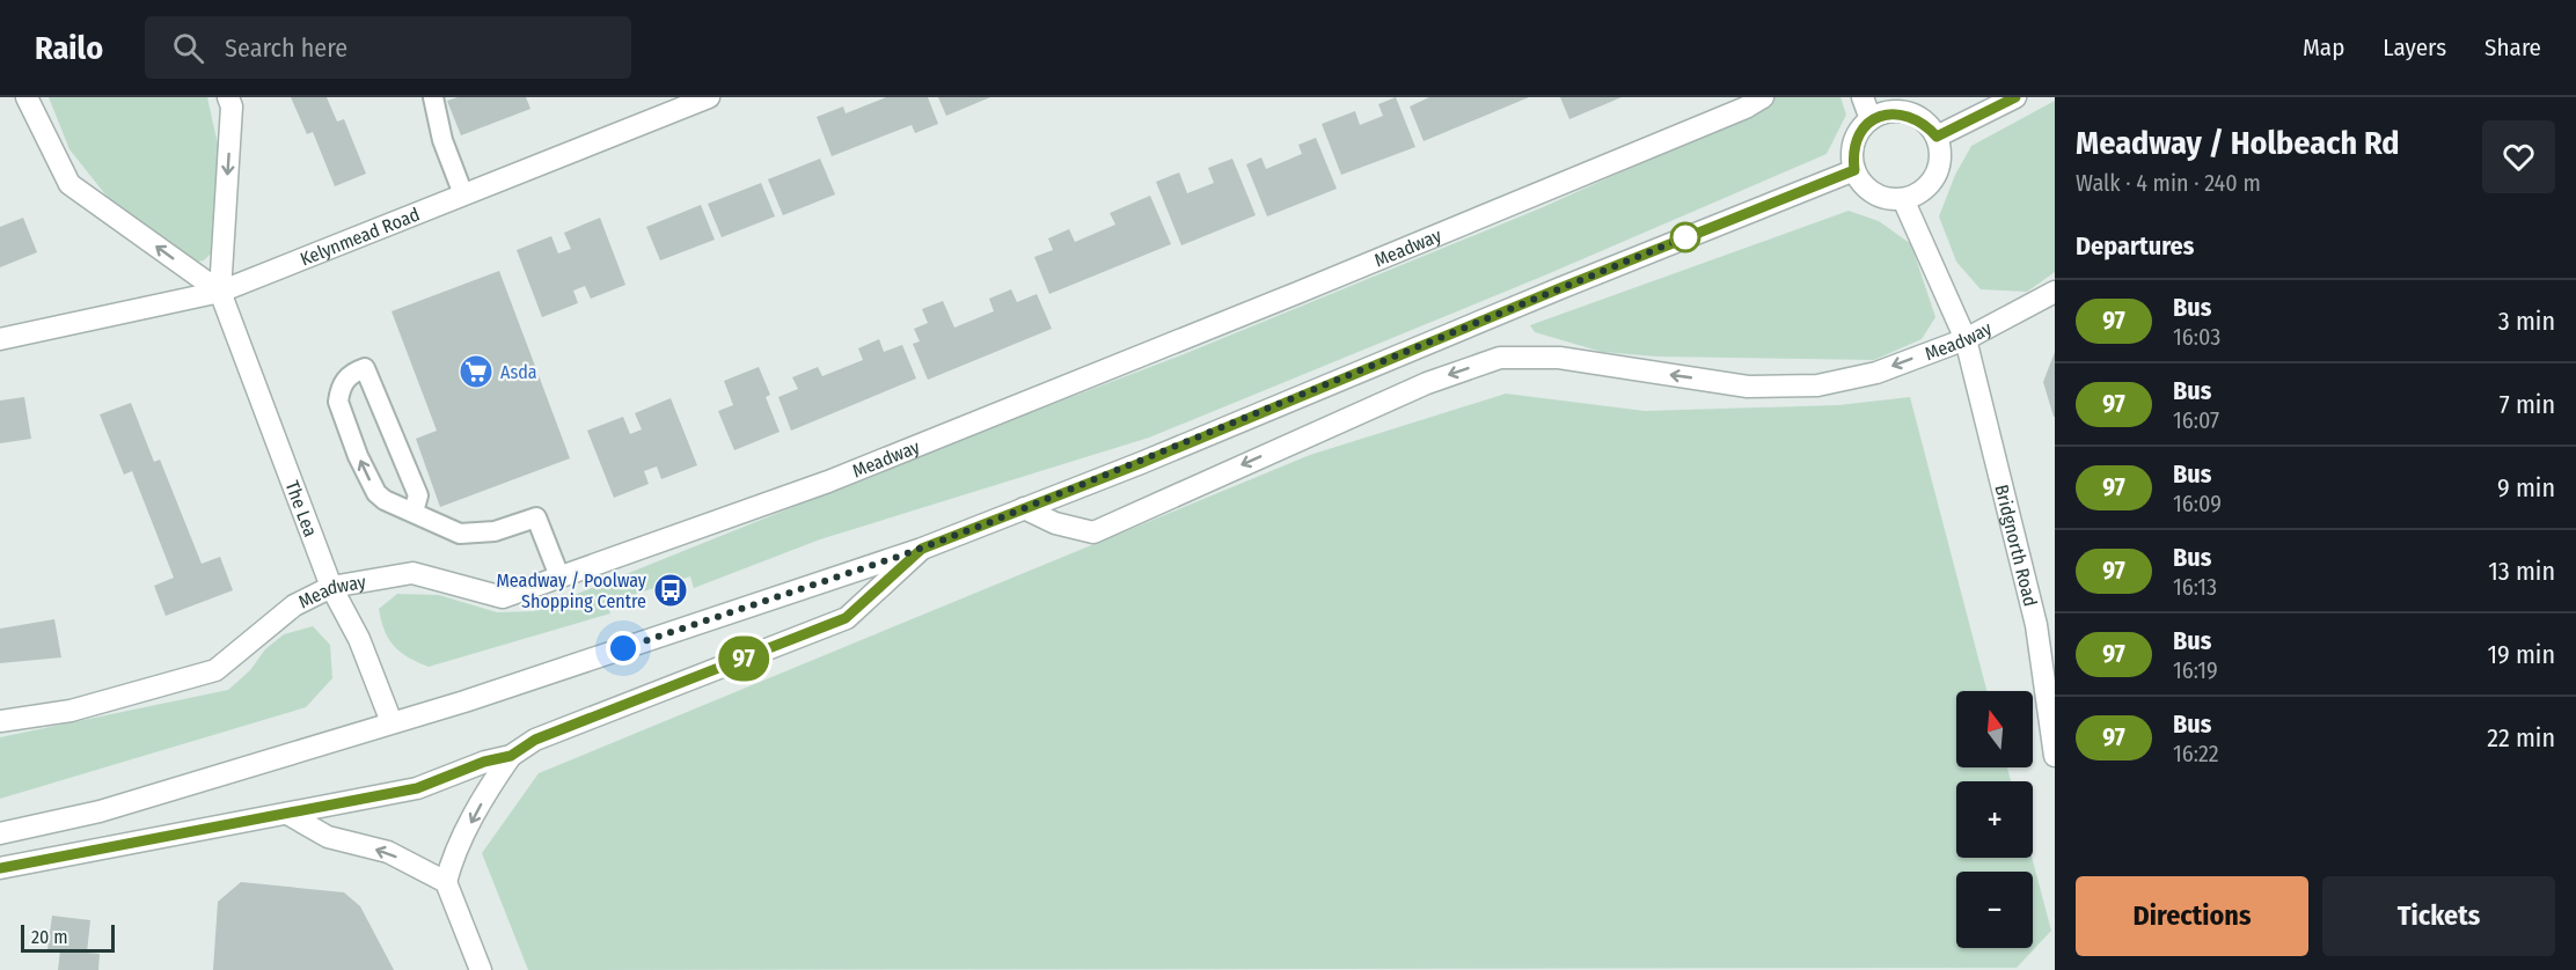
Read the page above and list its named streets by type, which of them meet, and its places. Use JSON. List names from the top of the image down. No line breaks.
{"streets":{"street":["Kelynmead Road","Meadway","The Lea","Bridgnorth Road"]},"crossings":[["Kelynmead Road","The Lea"],["Meadway","The Lea"],["Meadway","Bridgnorth Road"]],"places":{"supermarket":["Asda"],"bus stop":["Meadway / Poolway Shopping Centre"]},"lines":["bus line 97"],"scale_bar":"20 m","north":"top","page":{"header":"Railo","search":"Search here","nav":["Map","Layers","Share"],"on_map":"97","heading":[["Meadway / Holbeach Rd","Walk · 4 min · 240 m"],"Departures"],"list":[{"mark":"97","name":"Bus","note":"16:03","value":"3 min"},{"mark":"97","name":"Bus","note":"16:07","value":"7 min"},{"mark":"97","name":"Bus","note":"16:09","value":"9 min"},{"mark":"97","name":"Bus","note":"16:13","value":"13 min"},{"mark":"97","name":"Bus","note":"16:19","value":"19 min"},{"mark":"97","name":"Bus","note":"16:22","value":"22 min"}],"map_buttons":["+","−"],"buttons":["Directions","Tickets"],"scale":"20 m"}}
